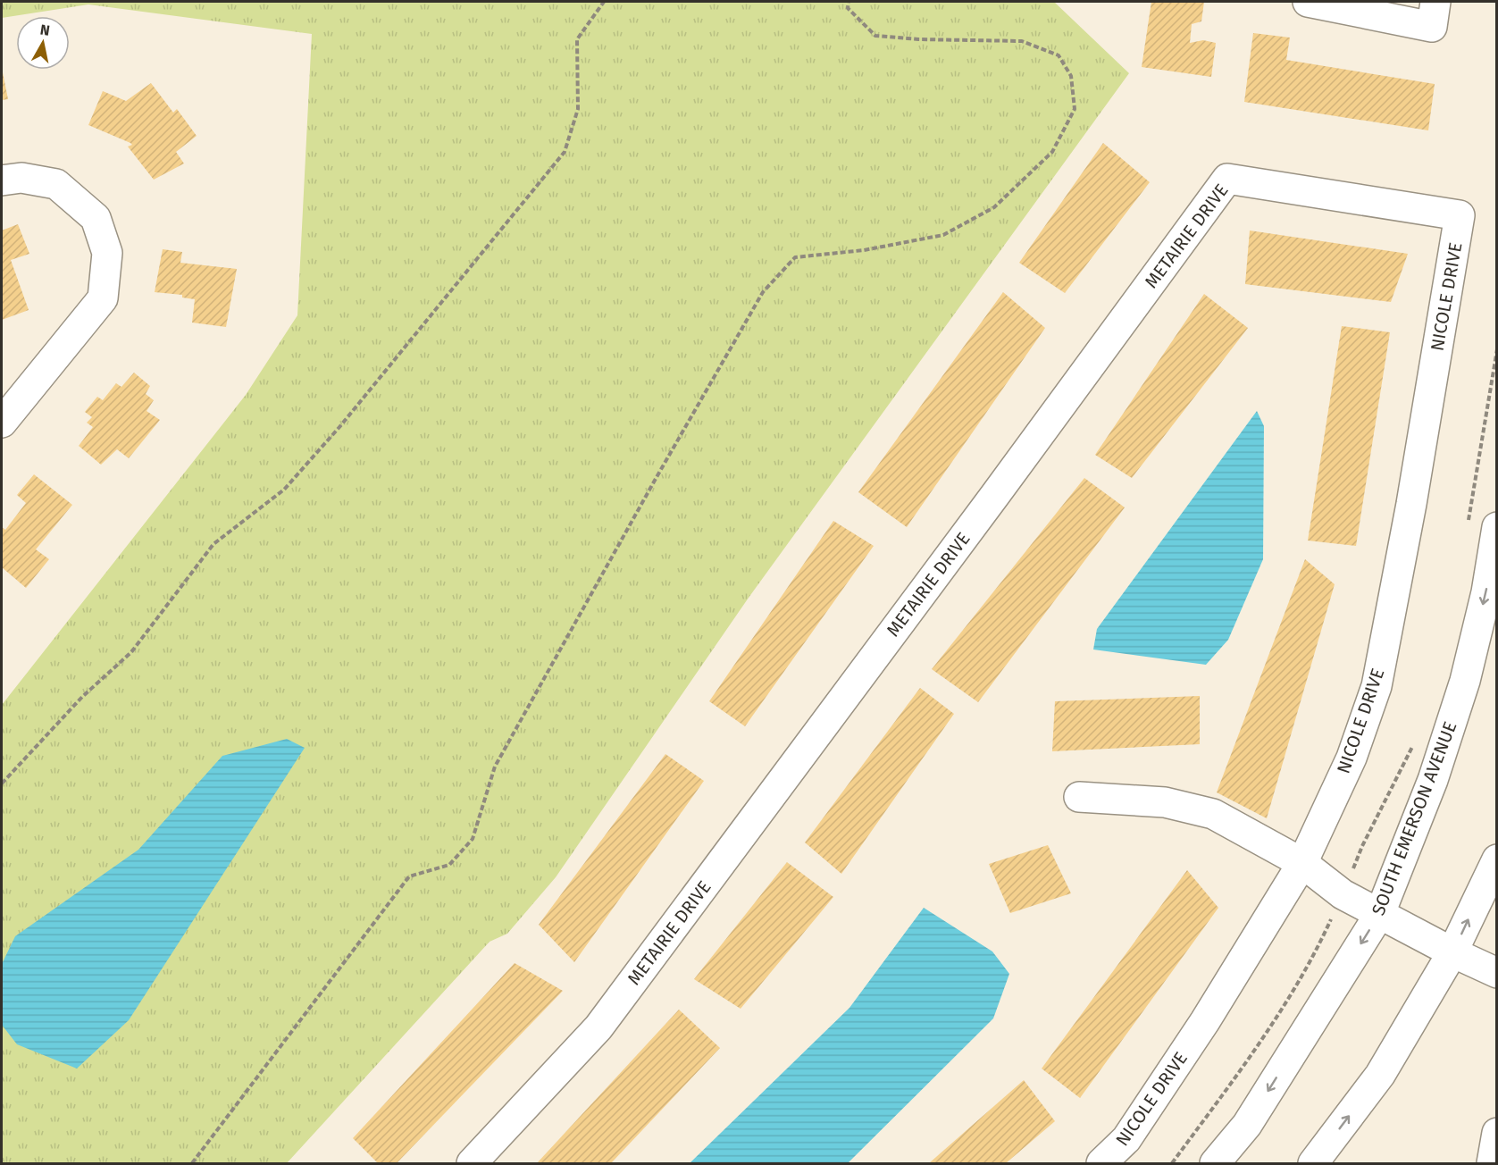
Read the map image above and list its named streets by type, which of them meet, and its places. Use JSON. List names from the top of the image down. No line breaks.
{"streets":{"main road":["METAIRIE DRIVE","NICOLE DRIVE","SOUTH EMERSON AVENUE"]},"crossings":[["METAIRIE DRIVE","NICOLE DRIVE"]],"north":"top"}
